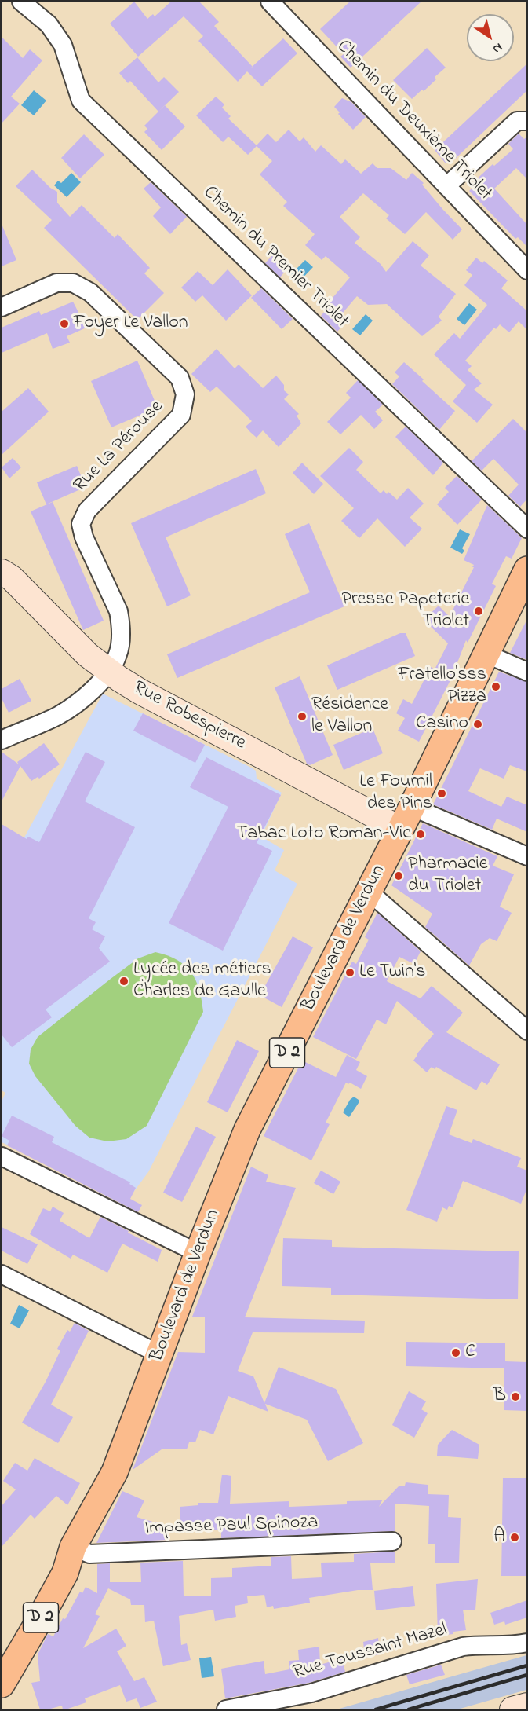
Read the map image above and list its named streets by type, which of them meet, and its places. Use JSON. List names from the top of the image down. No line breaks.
{"streets":{"main road":["Boulevard de Verdun","D 2"],"street":["Chemin du Deuxième Triolet","Chemin du Premier Triolet","Rue La Pérouse","Rue Robespierre","Impasse Paul Spinoza","Rue Toussaint Mazel"]},"crossings":[["Rue La Pérouse","Rue Robespierre"],["Rue Robespierre","Boulevard de Verdun"],["Boulevard de Verdun","Impasse Paul Spinoza"]],"places":["Foyer Le Vallon","Presse Papeterie Triolet","Fratello'sss Pizza","Résidence le Vallon","Casino","Le Fournil des Pins","Tabac Loto Roman-Vic","Pharmacie du Triolet","Le Twin's","Lycée des métiers Charles de Gaulle","C","B","A"],"north":"bottom right"}
